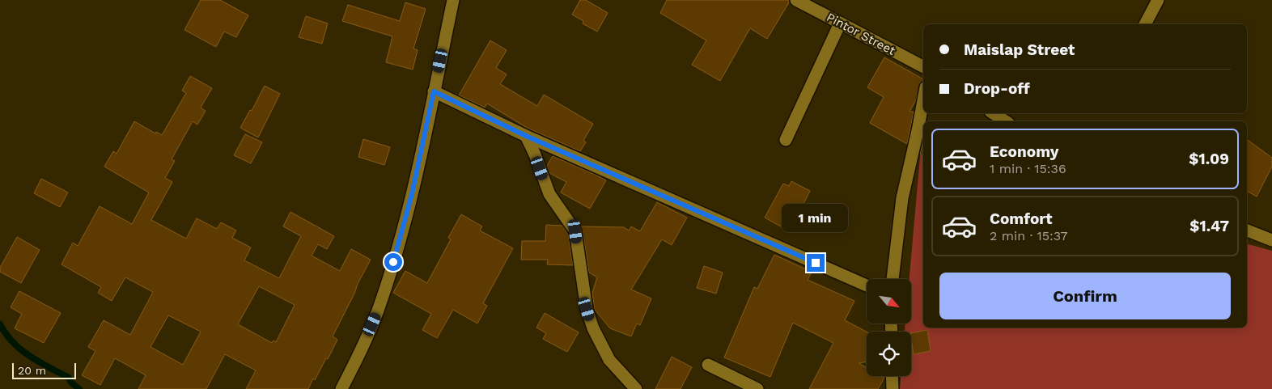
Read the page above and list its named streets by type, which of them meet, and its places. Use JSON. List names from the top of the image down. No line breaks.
{"streets":{"street":["Pintor Street"]},"scale_bar":"20 m","north":"bottom right","page":{"banner":["Maislap Street","Drop-off"],"list":[{"name":"Economy","note":"1 min · 15:36","value":"$1.09"},{"name":"Comfort","note":"2 min · 15:37","value":"$1.47"}],"bubble":"1 min","buttons":"Confirm","scale":"20 m"}}
